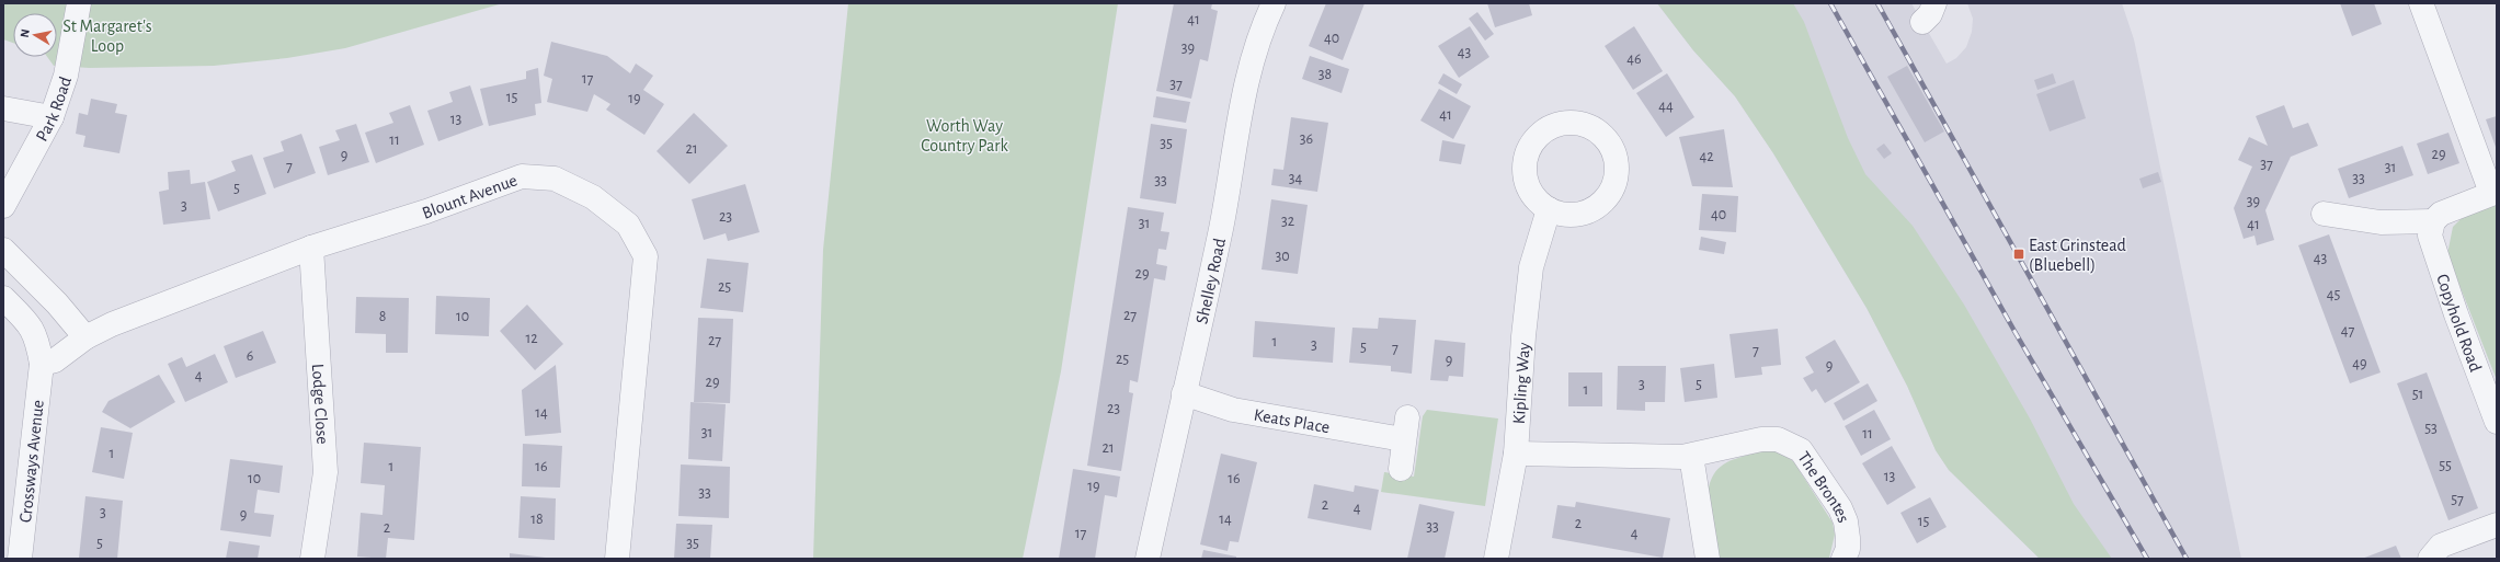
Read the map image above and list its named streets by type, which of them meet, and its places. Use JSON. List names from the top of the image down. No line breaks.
{"streets":{"street":["Park Road","Blount Avenue","Shelley Road","Copyhold Road","Kipling Way","Lodge Close","Keats Place","Crossways Avenue","The Brontes"]},"crossings":[["Blount Avenue","Lodge Close"],["Blount Avenue","Crossways Avenue"],["Shelley Road","Keats Place"],["Kipling Way","The Brontes"]],"parks":["St Margaret's Loop","Worth Way Country Park"],"places":{"transit":["East Grinstead (Bluebell)"]},"house_numbers":["41","40","39","43","46","38","17","37","15","19","44","41","13","36","11","35","21","29","9","42","37","7","31","34","33","33","5","39","3","40","23","32","31","41","30","43","29","25","45","27","8","10","47","12","27","1","3","5","7","7","6","25","9","49","9","4","29","3","5","1","51","23","14","53","31","11","21","1","55","1","16","13","10","16","19","33","57","2","4","3","9","18","14","15","2","33","2","17","4","5","35"],"north":"left"}
